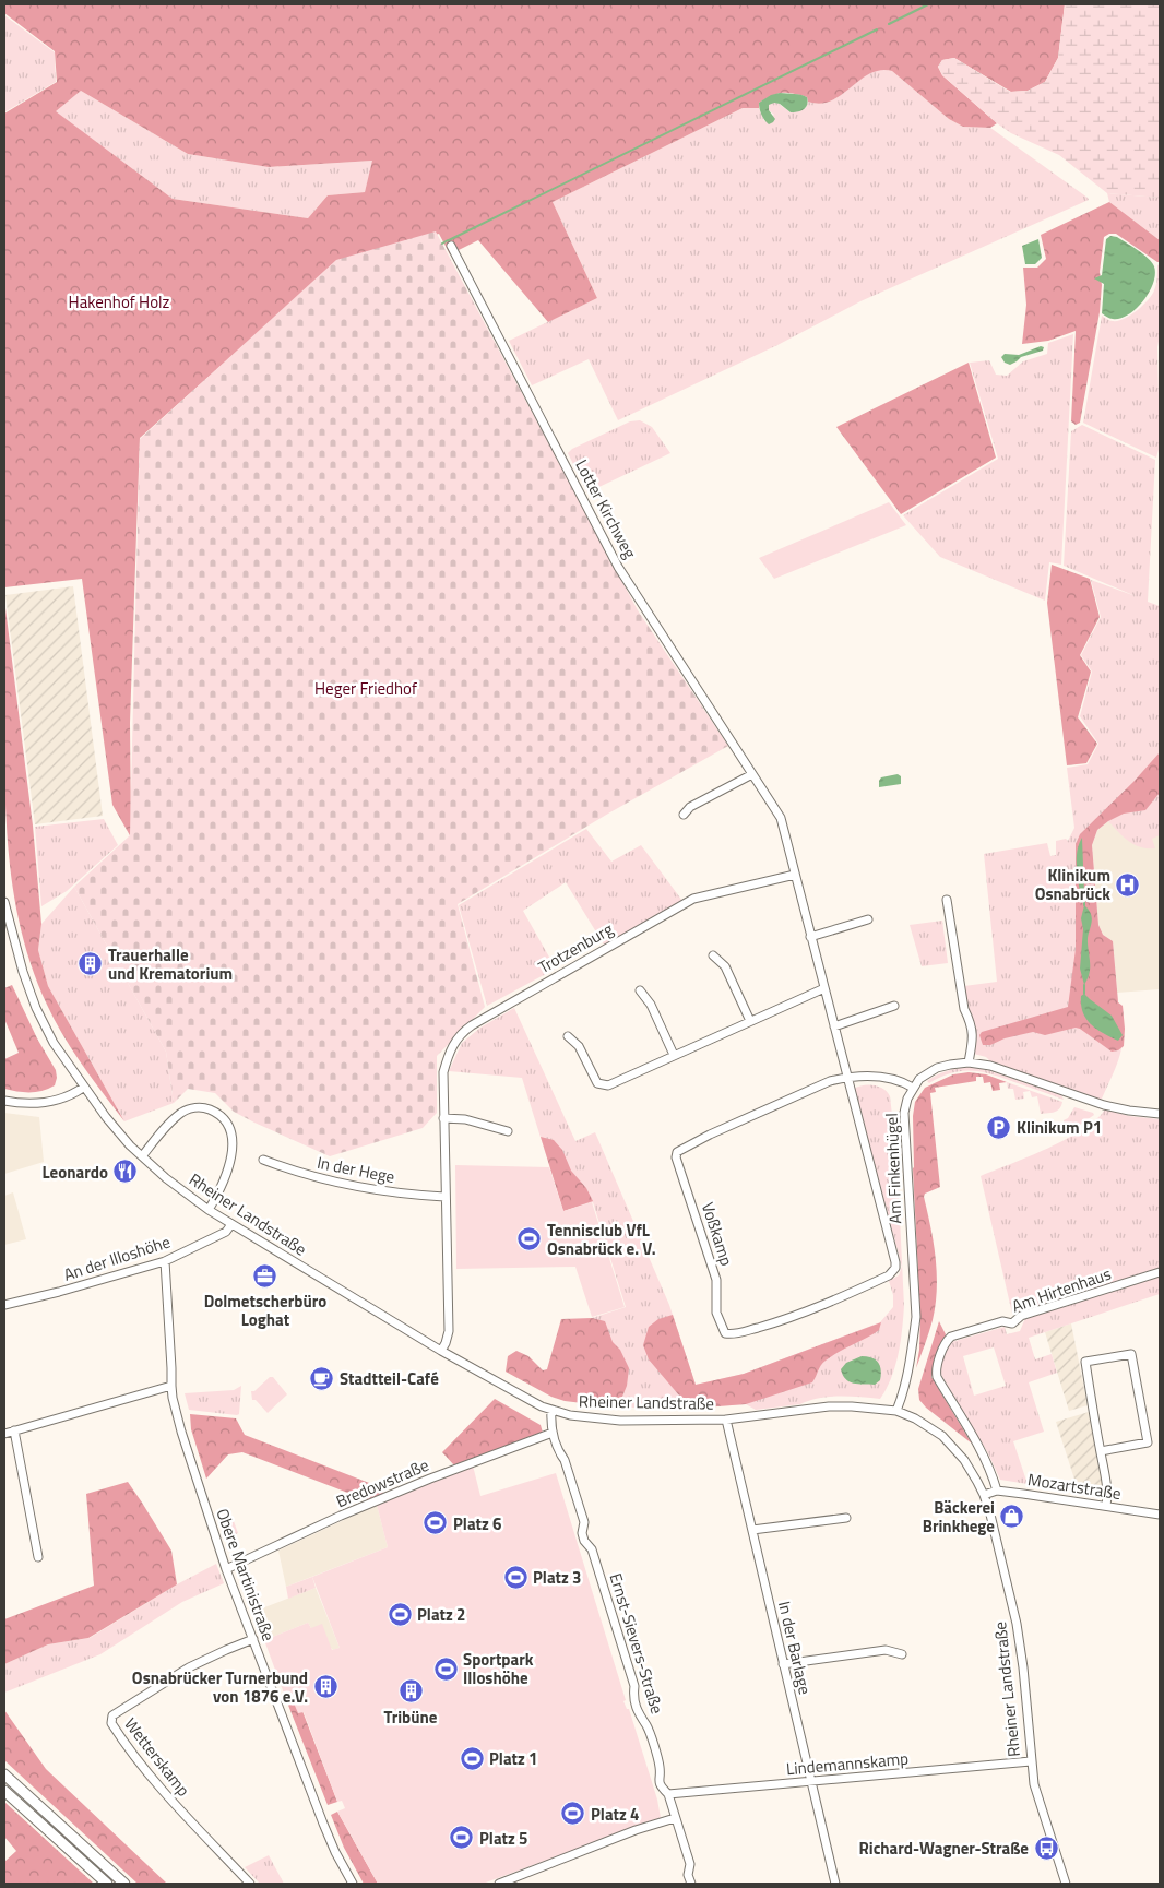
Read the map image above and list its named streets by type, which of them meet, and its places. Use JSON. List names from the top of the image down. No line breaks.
{"streets":{"street":["Lotter Kirchweg","Trotzenburg","Am Finkenhügel","In der Hege","Rheiner Landstraße","Voßkamp","An der Illoshöhe","Am Hirtenhaus","Bredowstraße","Mozartstraße","Obere Martinistraße","Ernst-Sievers-Straße","In der Barlage","Wetterskamp","Lindemannskamp"]},"crossings":[["Lotter Kirchweg","Trotzenburg"],["Lotter Kirchweg","Voßkamp"],["Trotzenburg","In der Hege"],["Trotzenburg","Rheiner Landstraße"],["Am Finkenhügel","Rheiner Landstraße"],["Rheiner Landstraße","An der Illoshöhe"],["Rheiner Landstraße","Mozartstraße"],["Rheiner Landstraße","Ernst-Sievers-Straße"],["Rheiner Landstraße","In der Barlage"],["Rheiner Landstraße","Lindemannskamp"],["An der Illoshöhe","Obere Martinistraße"],["Am Hirtenhaus","Mozartstraße"],["Bredowstraße","Obere Martinistraße"],["Bredowstraße","Ernst-Sievers-Straße"],["Obere Martinistraße","Wetterskamp"],["Ernst-Sievers-Straße","Lindemannskamp"],["In der Barlage","Lindemannskamp"]],"parks":["Hakenhof Holz","Heger Friedhof"],"places":{"hospital":["Klinikum Osnabrück"],"building":["Trauerhalle und Krematorium","Osnabrücker Turnerbund von 1876 e.V.","Tribüne"],"parking":["Klinikum P1"],"restaurant":["Leonardo"],"sports":["Tennisclub VfL Osnabrück e. V.","Platz 6","Platz 3","Platz 2","Sportpark Illoshöhe","Platz 1","Platz 4","Platz 5"],"office":["Dolmetscherbüro Loghat"],"cafe":["Stadtteil-Café"],"shop":["Bäckerei Brinkhege"],"bus stop":["Richard-Wagner-Straße"]}}
